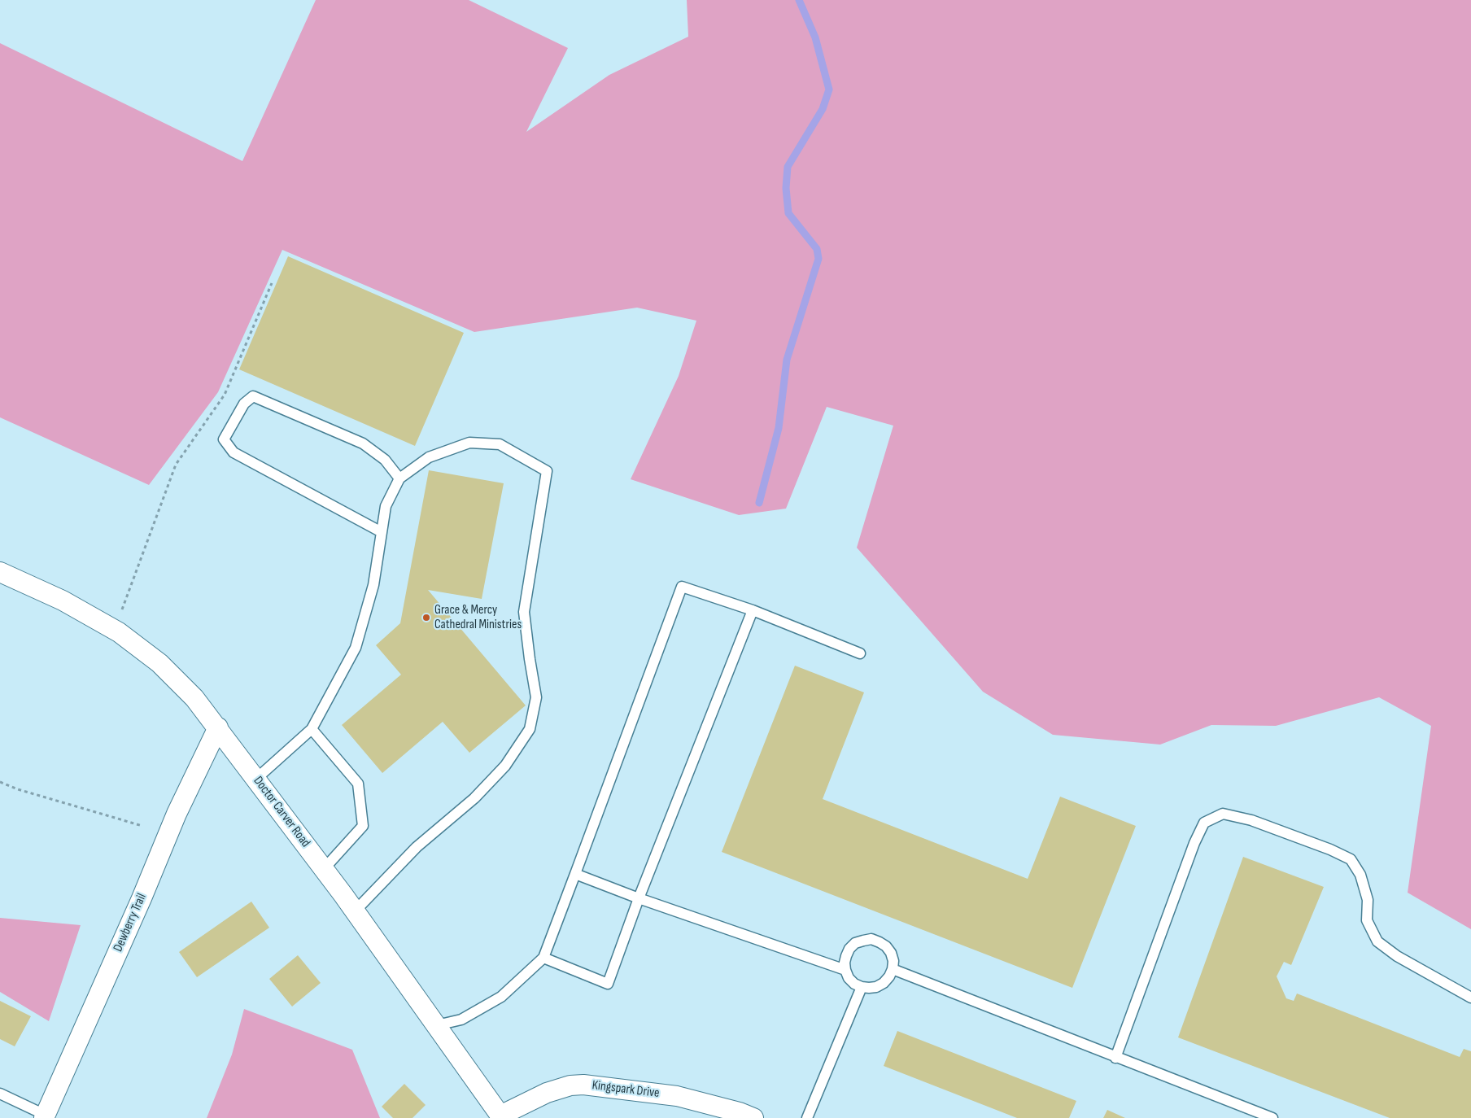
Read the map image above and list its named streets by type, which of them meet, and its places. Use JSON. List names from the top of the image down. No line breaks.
{"streets":{"street":["Doctor Carver Road","Dewberry Trail","Kingspark Drive"]},"crossings":[["Doctor Carver Road","Dewberry Trail"],["Doctor Carver Road","Kingspark Drive"]],"places":["Grace & Mercy Cathedral Ministries"]}
